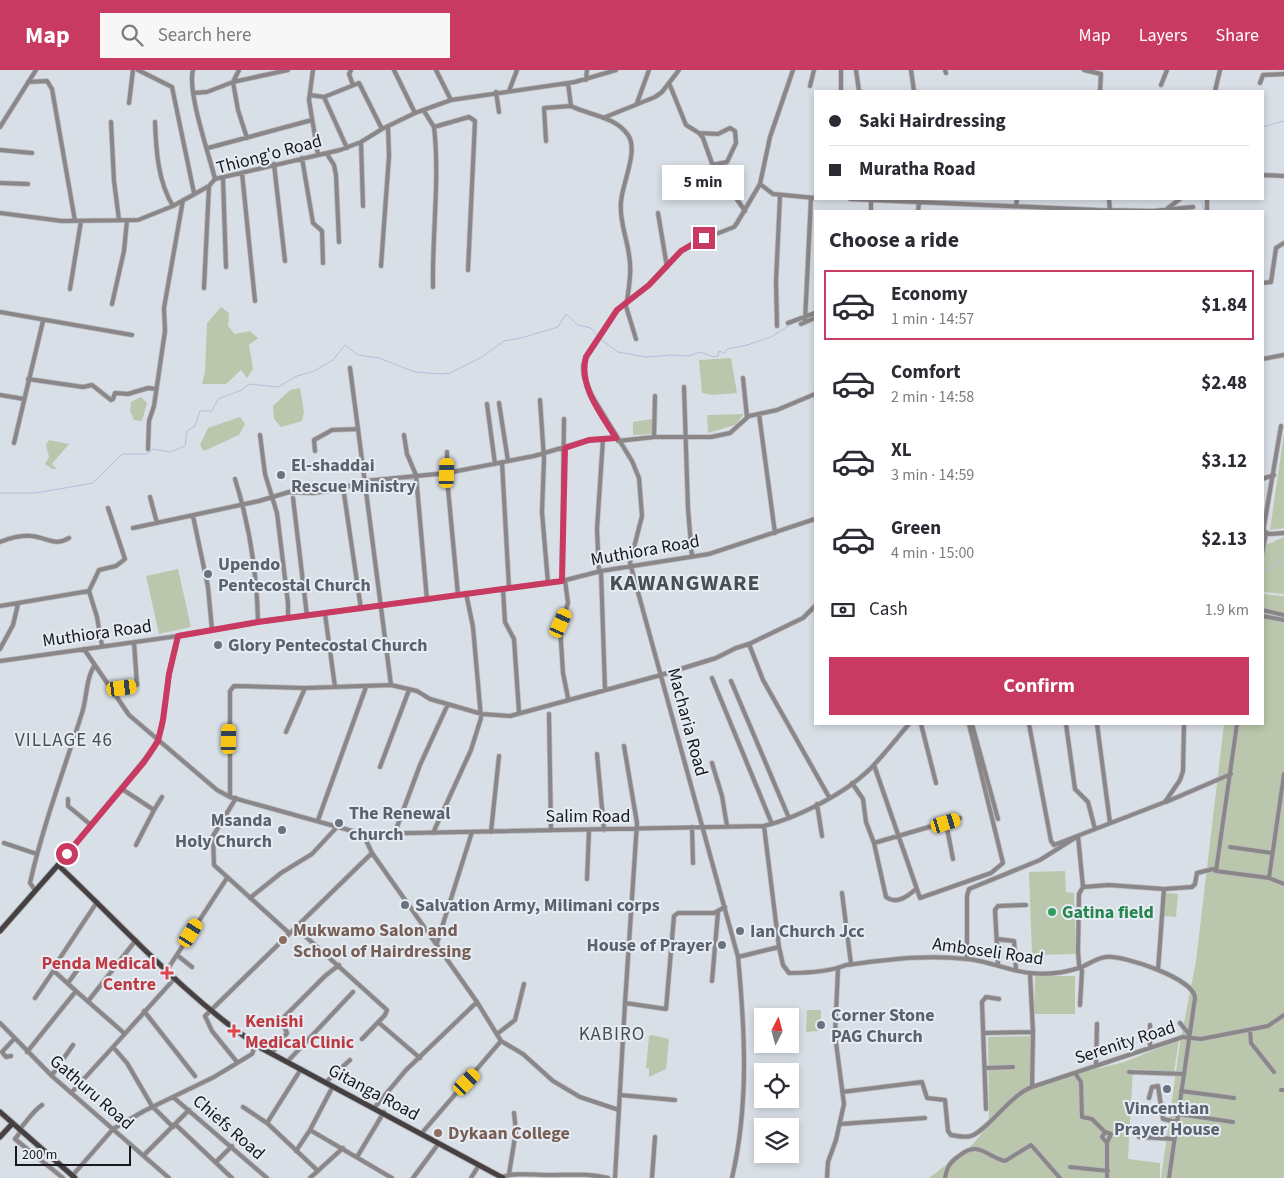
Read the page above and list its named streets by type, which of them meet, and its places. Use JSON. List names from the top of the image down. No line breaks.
{"streets":{"main road":["Gitanga Road"],"street":["Thiong'o Road","Muthiora Road","Macharia Road","Salim Road","Amboseli Road","Serenity Road","Gathuru Road","Chiefs Road"]},"crossings":[["Muthiora Road","Macharia Road"],["Macharia Road","Salim Road"],["Salim Road","Amboseli Road"],["Amboseli Road","Serenity Road"]],"districts":["KAWANGWARE","VILLAGE 46","KABIRO"],"places":{"other":["El-shaddai Rescue Ministry","Upendo Pentecostal Church","Glory Pentecostal Church","The Renewal church","Msanda Holy Church","Salvation Army, Milimani corps","Gatina field","Ian Church Jcc","Mukwamo Salon and School of Hairdressing","House of Prayer","Corner Stone PAG Church","Vincentian Prayer House","Dykaan College"],"health":["Penda Medical Centre","Kenishi Medical Clinic"]},"scale_bar":"200 m","north":"top","page":{"header":"Map","search":"Search here","nav":["Map","Layers","Share"],"banner":["Saki Hairdressing","Muratha Road"],"bubble":"5 min","heading":"Choose a ride","list":[{"name":"Economy","note":"1 min · 14:57","value":"$1.84"},{"name":"Comfort","note":"2 min · 14:58","value":"$2.48"},{"name":"XL","note":"3 min · 14:59","value":"$3.12"},{"name":"Green","note":"4 min · 15:00","value":"$2.13"}],"pay":["Cash","1.9 km"],"buttons":"Confirm","scale":"200 m"}}
